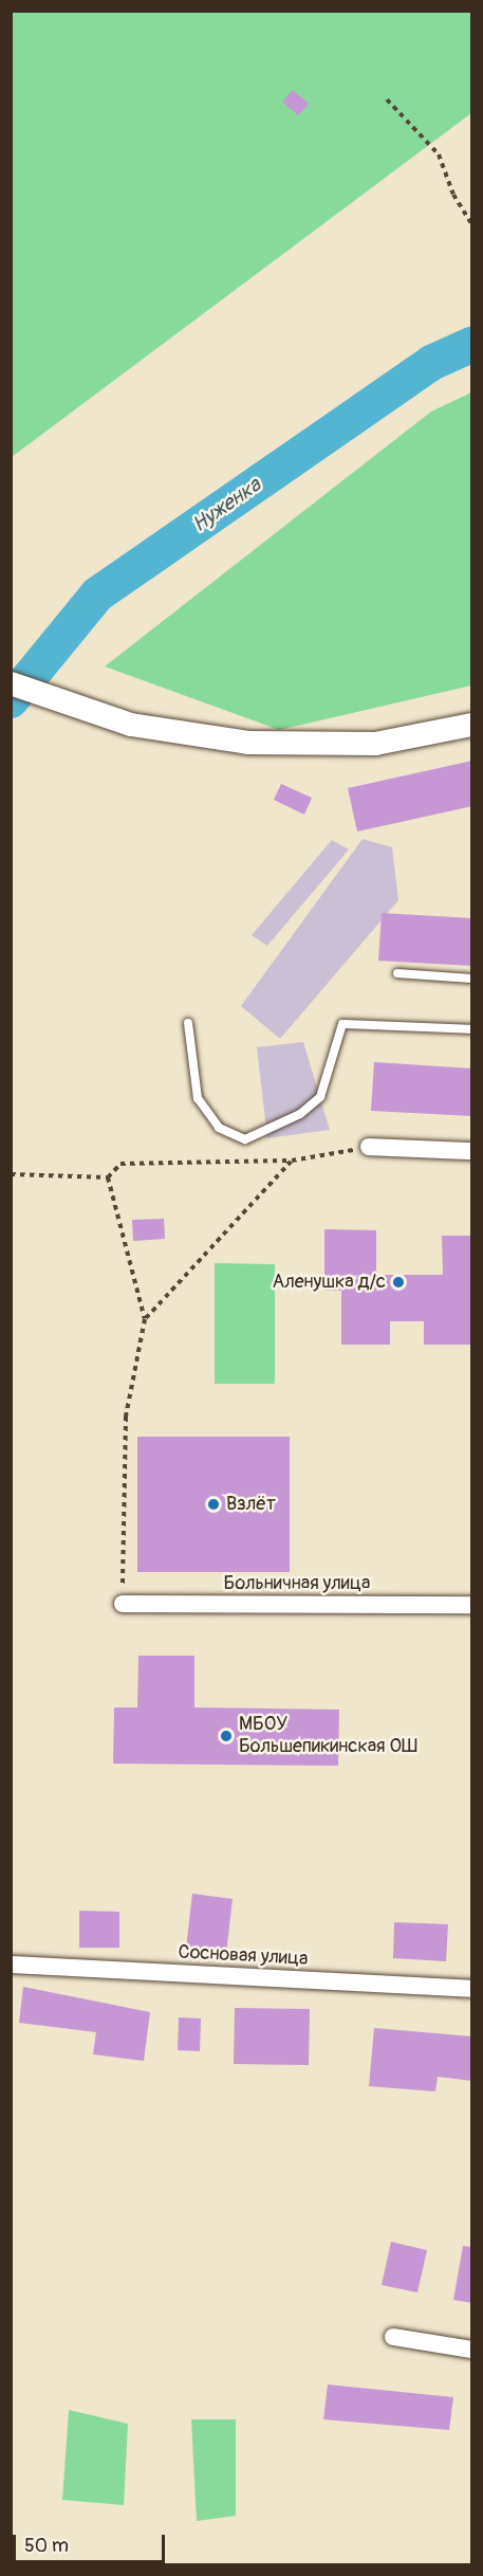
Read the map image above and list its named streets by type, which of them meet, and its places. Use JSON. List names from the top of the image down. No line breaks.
{"streets":{"street":["Больничная улица","Сосновая улица"]},"water":["Нуженка"],"places":["Аленушка д/с","Взлёт","МБОУ Большепикинская ОШ"],"scale_bar":"50 m"}
